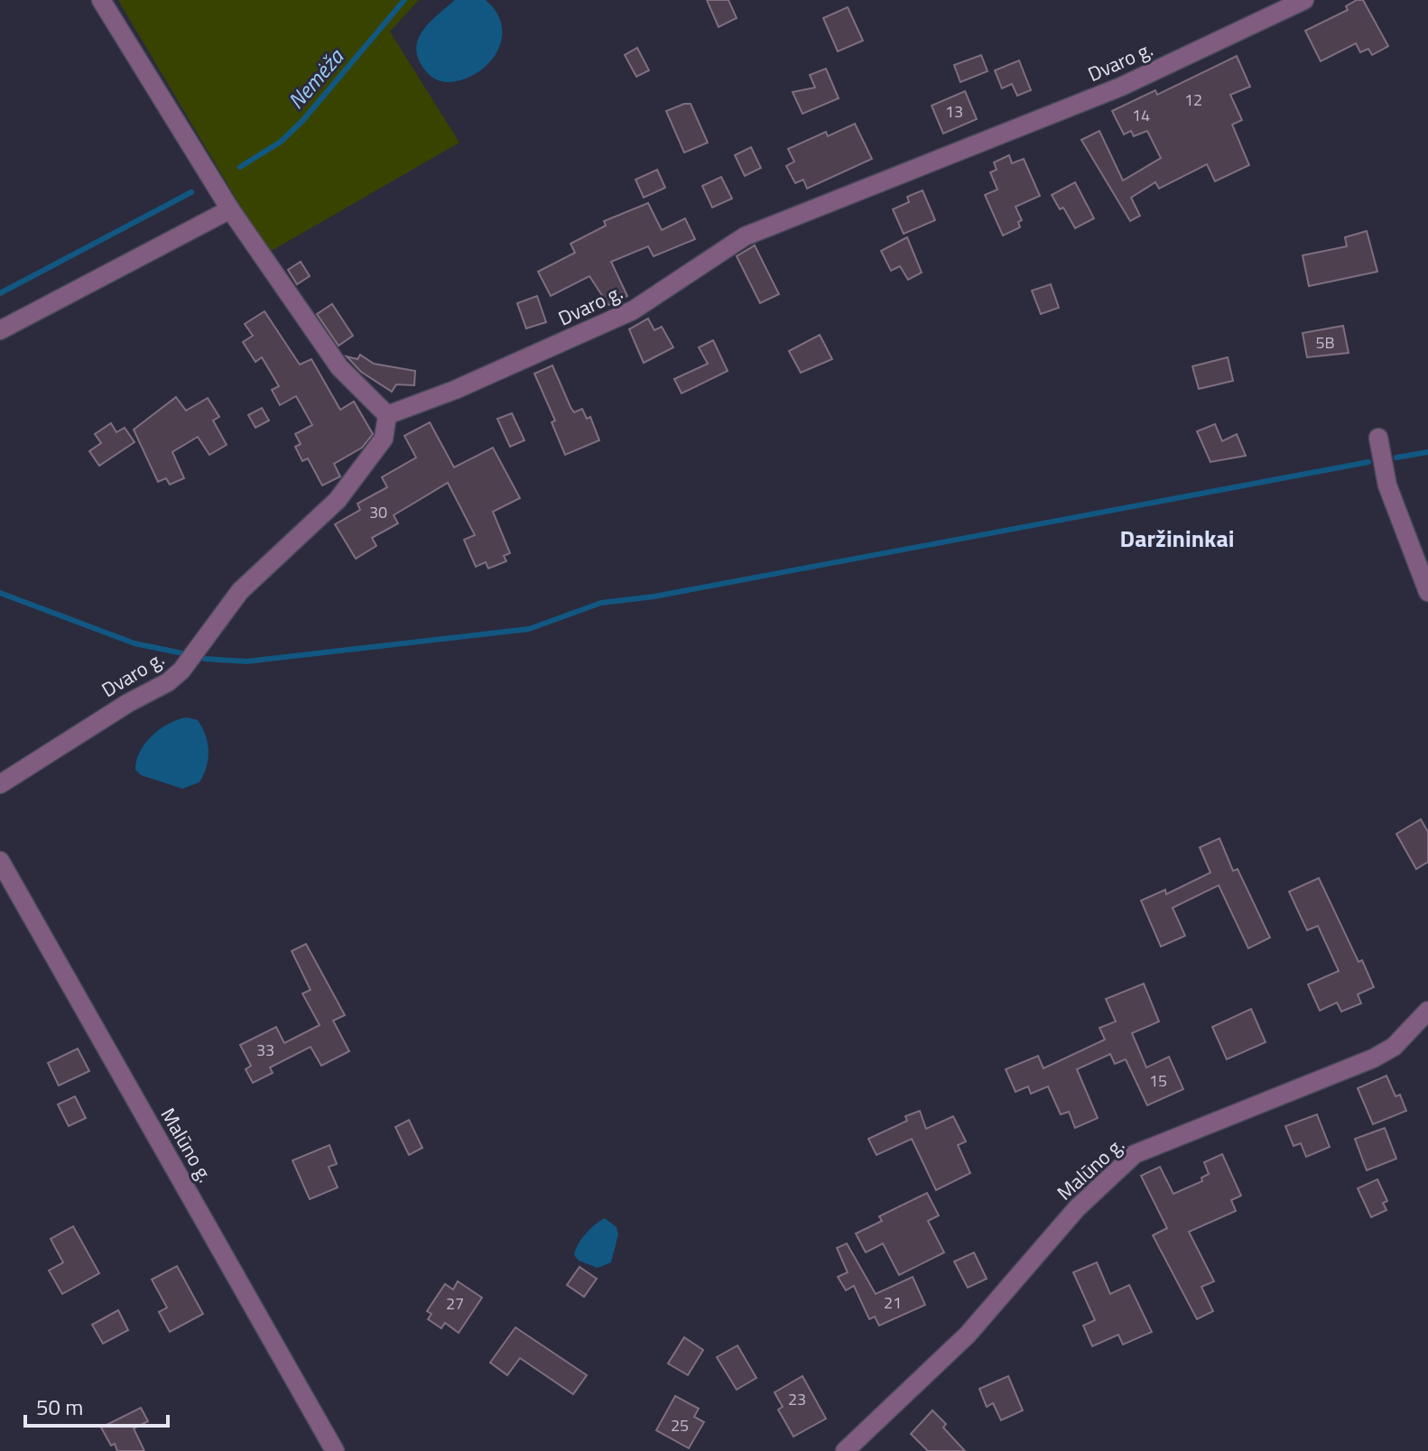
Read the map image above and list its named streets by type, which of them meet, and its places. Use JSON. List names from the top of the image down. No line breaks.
{"streets":{"street":["Dvaro g.","Malūno g."]},"districts":["Daržininkai"],"water":["Nemėža"],"house_numbers":["12","13","14","5B","30","33","15","21","27","23","25"],"scale_bar":"50 m"}
